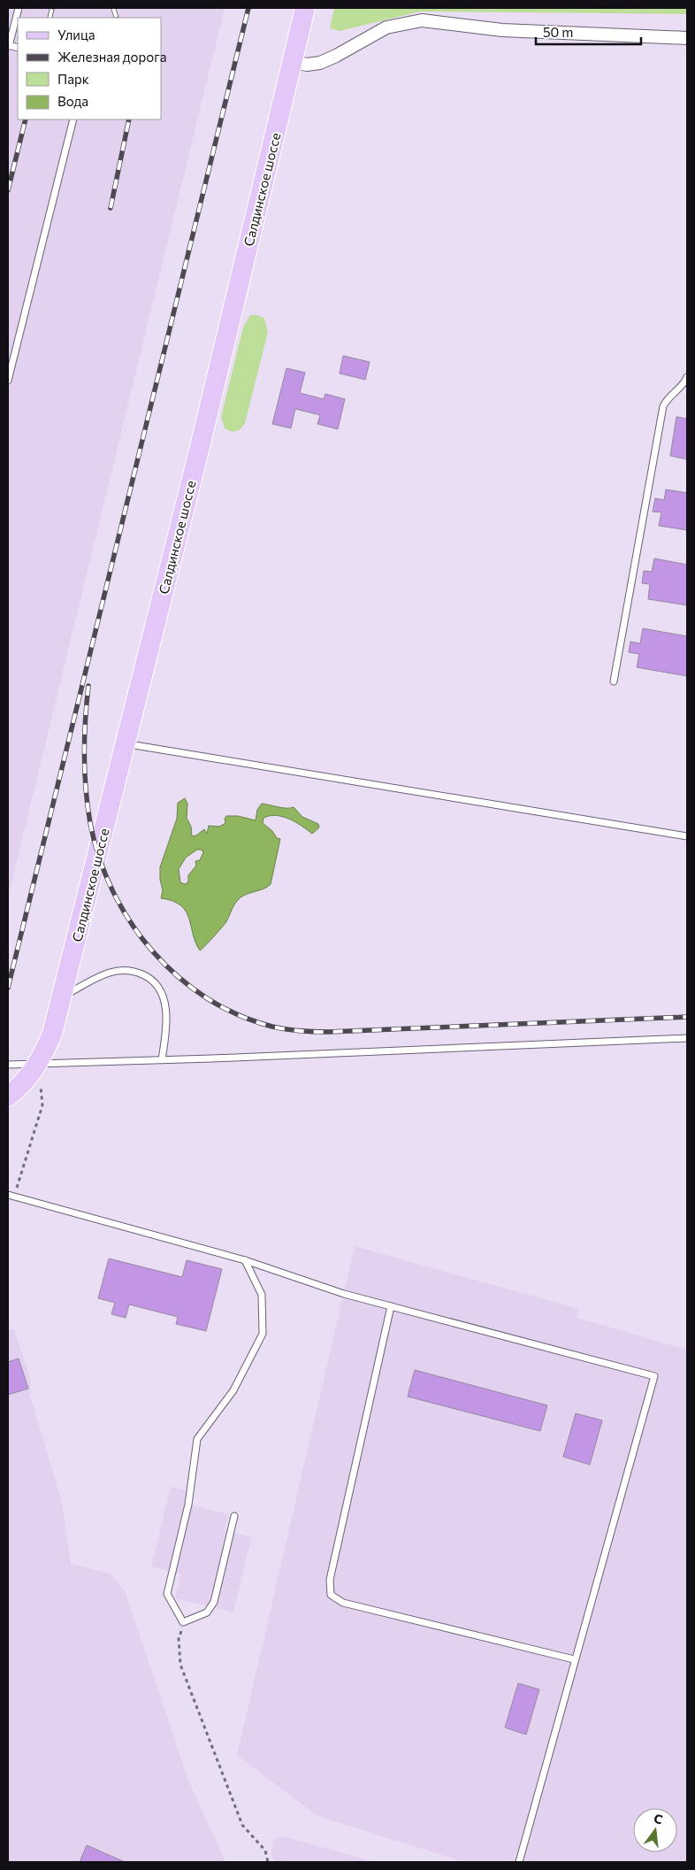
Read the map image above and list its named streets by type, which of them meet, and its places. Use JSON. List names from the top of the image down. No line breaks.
{"streets":{"main road":["Салдинское шоссе"]},"legend":["Улица","Железная дорога","Парк","Вода"],"scale_bar":"50 m","north":"top"}
